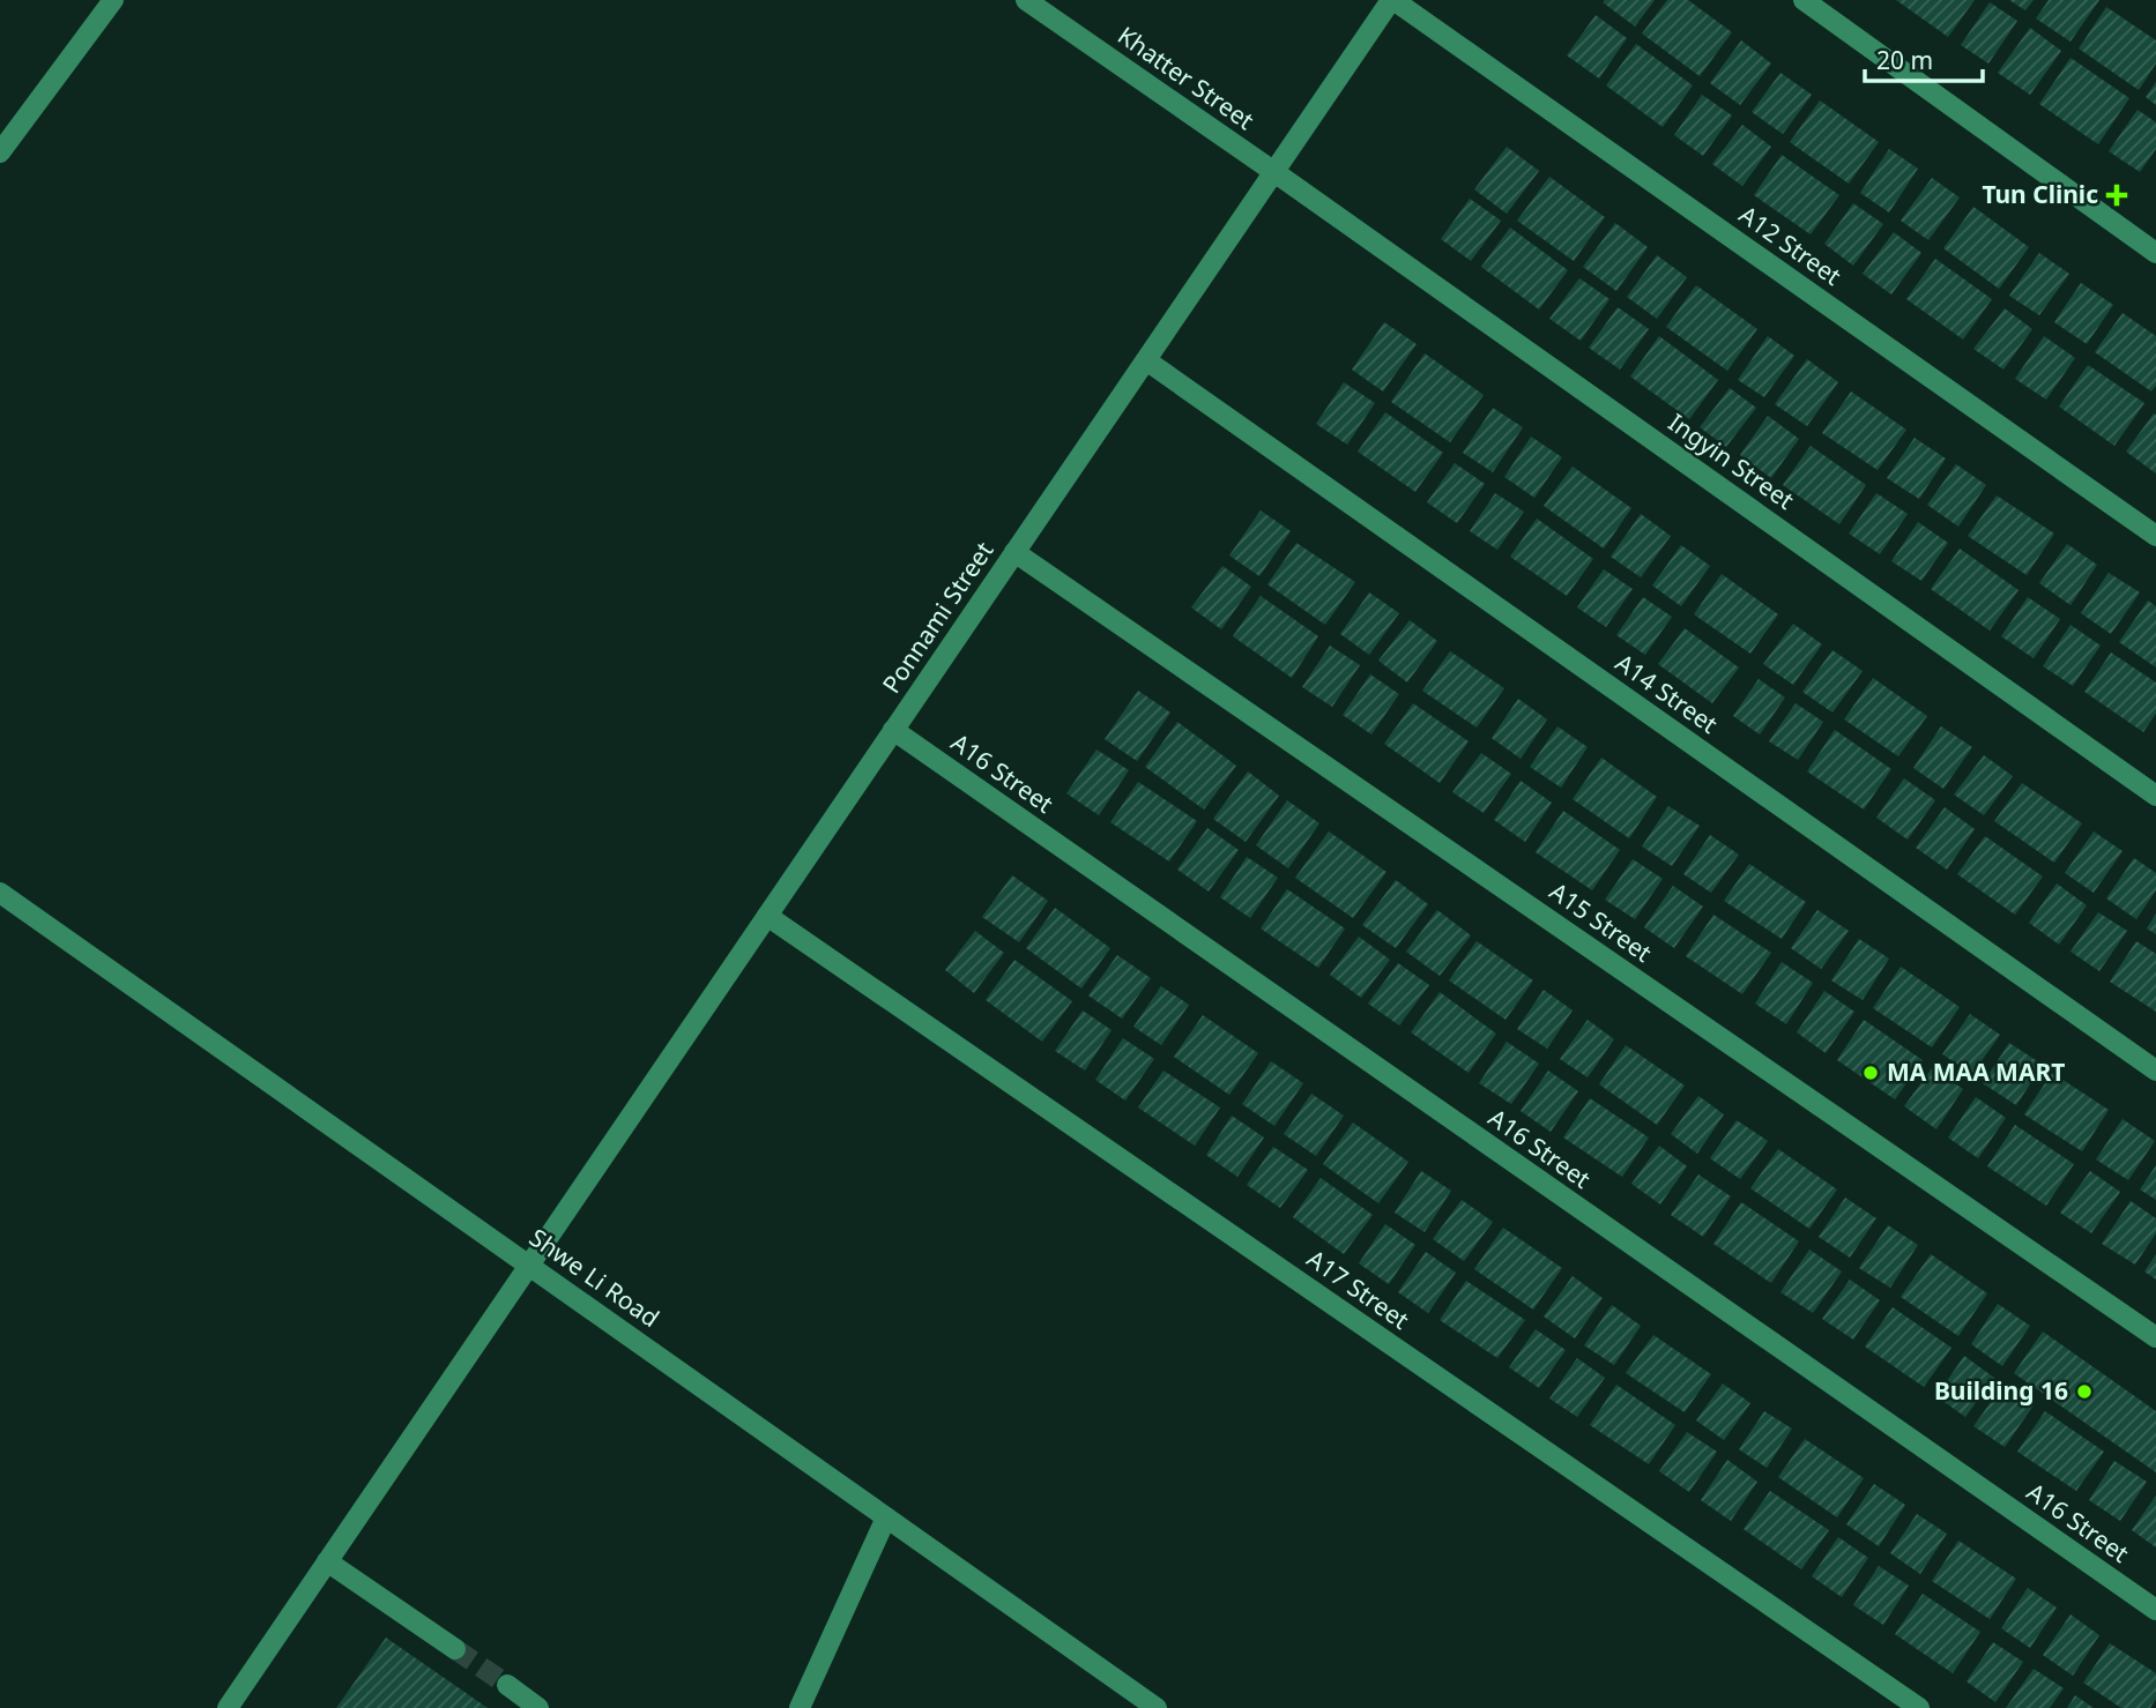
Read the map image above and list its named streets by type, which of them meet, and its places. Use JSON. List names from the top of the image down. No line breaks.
{"streets":{"street":["Khatter Street","A12 Street","Ingyin Street","Ponnami Street","A14 Street","A16 Street","A15 Street","Shwe Li Road","A17 Street"]},"crossings":[["Khatter Street","Ingyin Street"],["Khatter Street","Ponnami Street"],["A12 Street","Ponnami Street"],["Ingyin Street","Ponnami Street"],["Ponnami Street","A14 Street"],["Ponnami Street","A16 Street"],["Ponnami Street","A15 Street"],["Ponnami Street","Shwe Li Road"],["Ponnami Street","A17 Street"]],"places":{"health":["Tun Clinic"],"other":["MA MAA MART","Building 16"]},"scale_bar":"20 m"}
